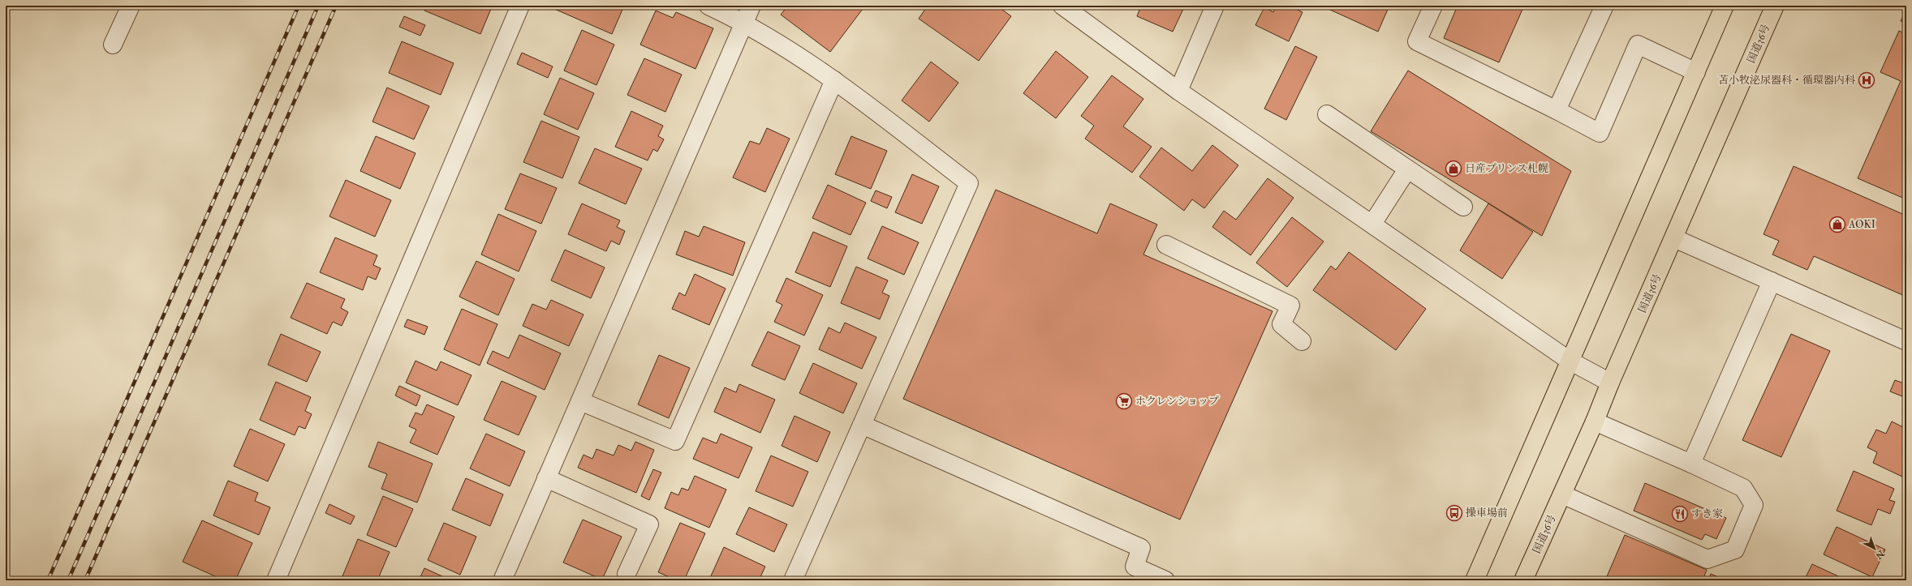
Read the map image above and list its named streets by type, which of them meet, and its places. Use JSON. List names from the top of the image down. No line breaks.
{"streets":{"highway":["国道36号"]},"places":{"hospital":["苫小牧泌尿器科・循環器内科"],"shop":["日産プリンス札幌","AOKI"],"supermarket":["ホクレンショップ"],"bus stop":["操車場前"],"restaurant":["すき家"]},"north":"bottom right"}
